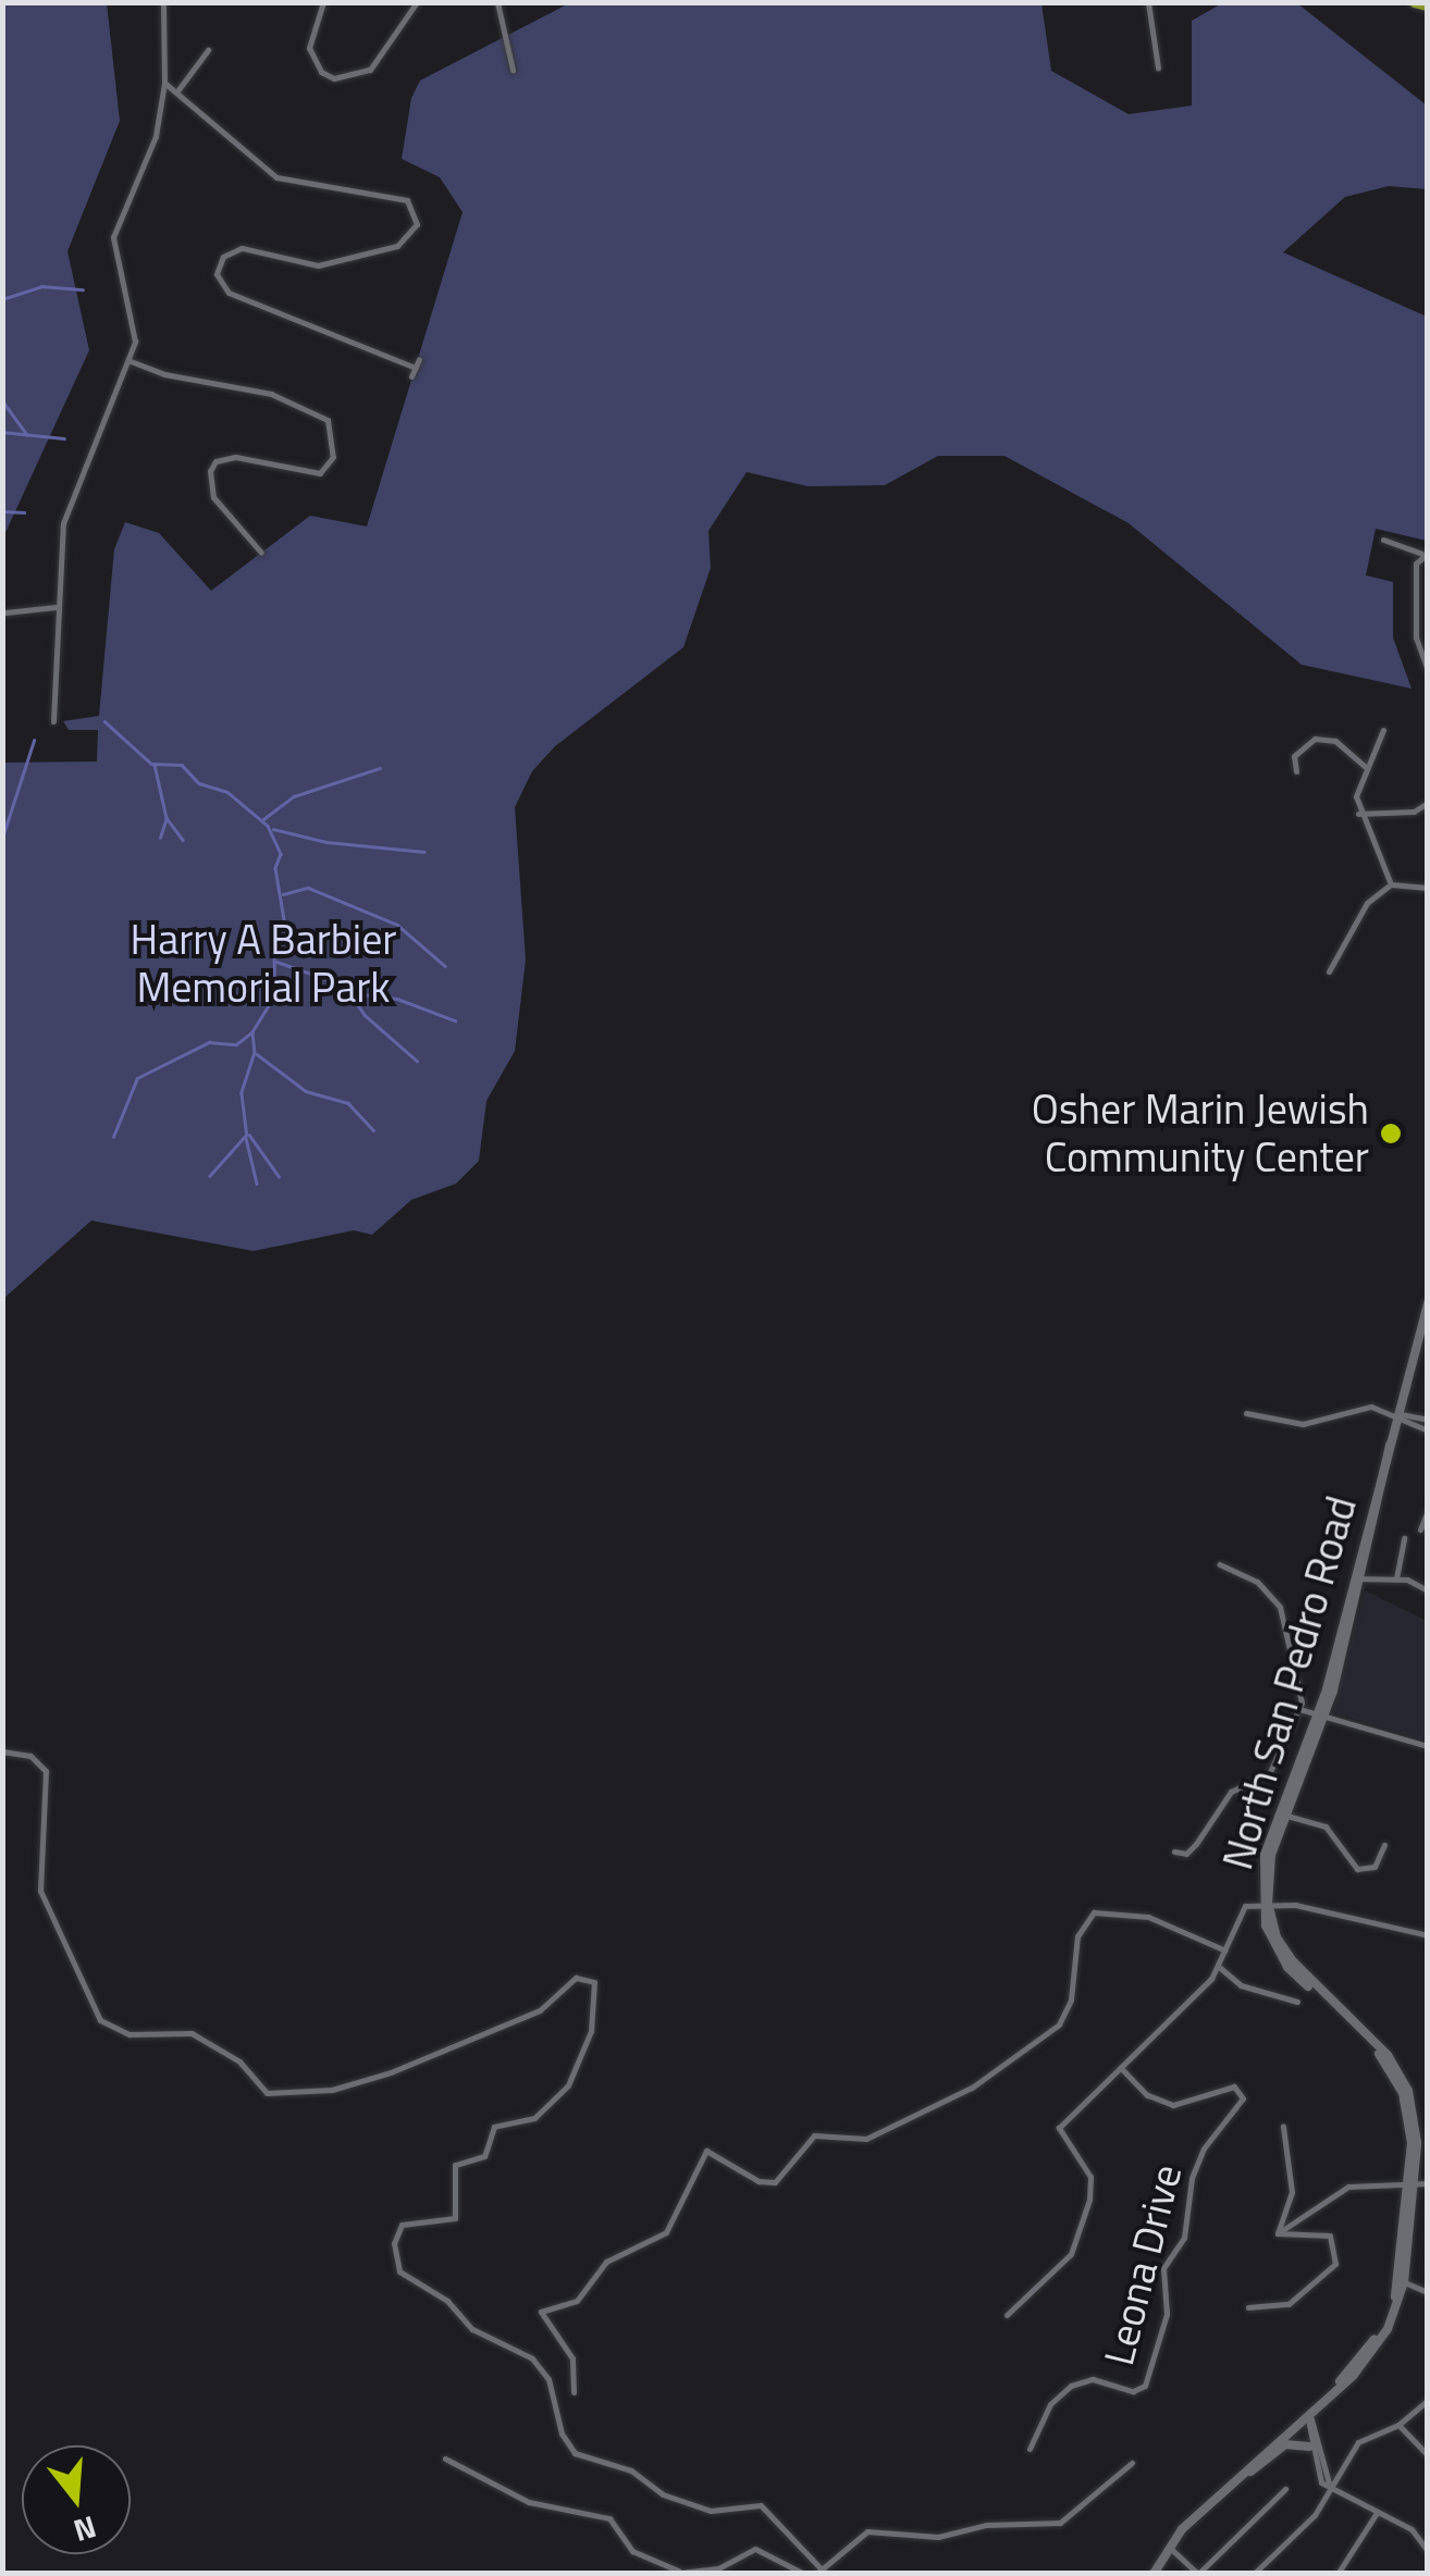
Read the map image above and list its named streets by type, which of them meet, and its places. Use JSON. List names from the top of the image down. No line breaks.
{"streets":{"street":["North San Pedro Road","Leona Drive"]},"parks":["Harry A Barbier Memorial Park"],"places":["Osher Marin Jewish Community Center"],"north":"bottom"}
